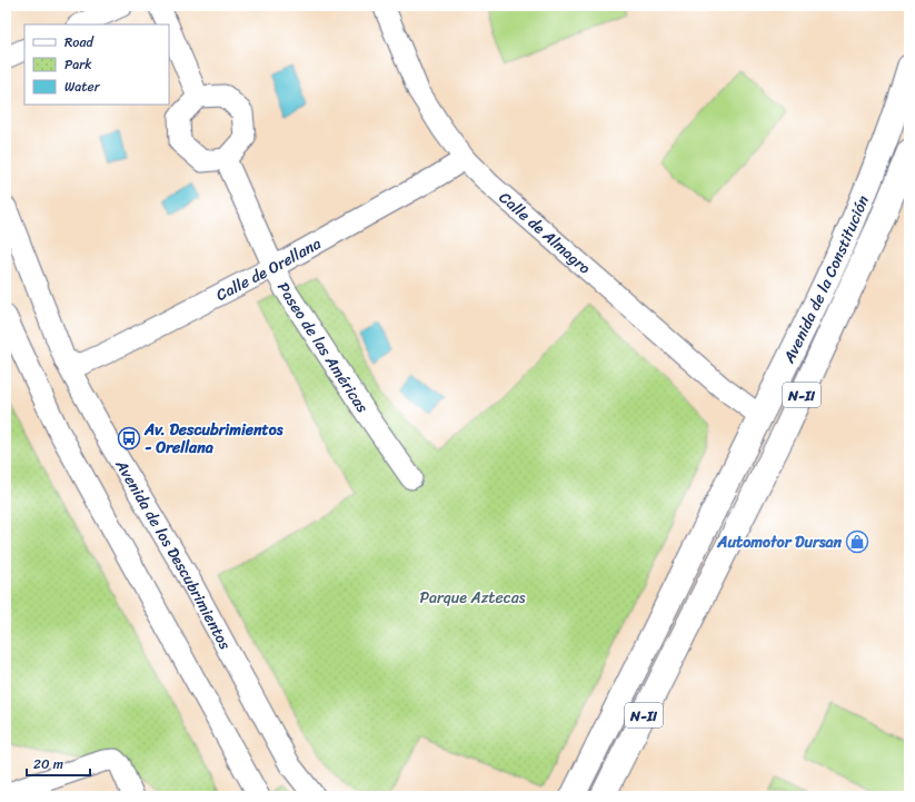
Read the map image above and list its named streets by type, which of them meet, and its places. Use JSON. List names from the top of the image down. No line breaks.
{"streets":{"main road":["Avenida de la Constitución","N-II"],"street":["Calle de Almagro","Calle de Orellana","Paseo de las Américas","Avenida de los Descubrimientos"]},"crossings":[["Calle de Almagro","Calle de Orellana"],["Calle de Almagro","Avenida de la Constitución"],["Calle de Orellana","Paseo de las Américas"],["Calle de Orellana","Avenida de los Descubrimientos"]],"parks":["Parque Aztecas"],"places":{"bus stop":["Av. Descubrimientos - Orellana"],"shop":["Automotor Dursan"]},"legend":["Road","Park","Water"],"scale_bar":"20 m"}
